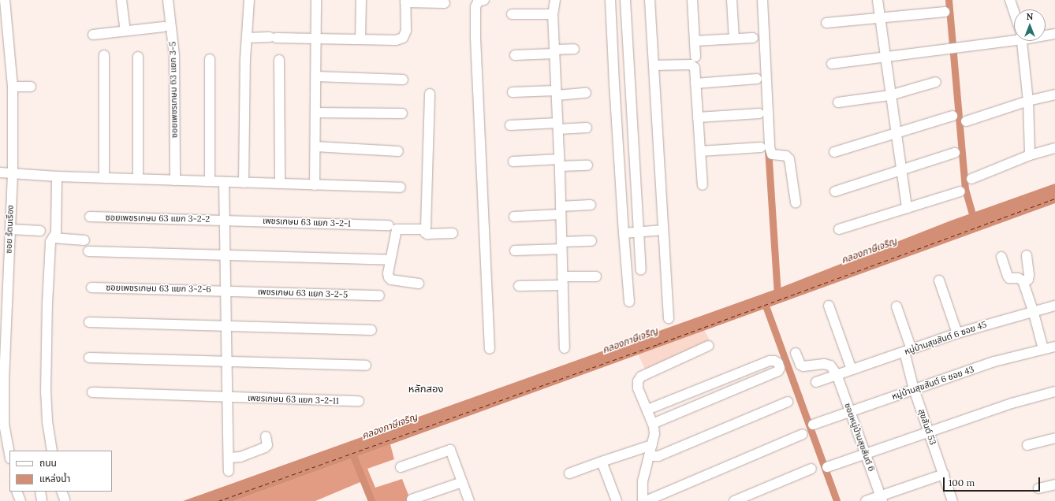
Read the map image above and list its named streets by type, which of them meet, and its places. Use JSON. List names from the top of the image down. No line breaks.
{"streets":{"street":["ซอยเพชรเกษม 63 แยก 3-5","ซอยเพชรเกษม 63 แยก 3-2-2","เพชรเกษม 63 แยก 3-2-1","ซอย ร้ตนเรึอง","ซอยเพชรเกษม 63 แยก 3-2-6","เพชรเกษม 63 แยก 3-2-5","หมู่บ้านสุขสันต์ 6 ซอย 45","หมู่บ้านสุขสันต์ 6 ซอย 43","เพชรเกษม 63 แยก 3-2-11","สุขสันต์ 53","ซอยหมู่บ้านสุขสันต์ 6"]},"crossings":[["ซอยเพชรเกษม 63 แยก 3-2-2","เพชรเกษม 63 แยก 3-2-1"],["ซอยเพชรเกษม 63 แยก 3-2-6","เพชรเกษม 63 แยก 3-2-5"],["หมู่บ้านสุขสันต์ 6 ซอย 45","สุขสันต์ 53"],["หมู่บ้านสุขสันต์ 6 ซอย 45","ซอยหมู่บ้านสุขสันต์ 6"],["หมู่บ้านสุขสันต์ 6 ซอย 43","สุขสันต์ 53"],["หมู่บ้านสุขสันต์ 6 ซอย 43","ซอยหมู่บ้านสุขสันต์ 6"]],"districts":["หลักสอง"],"water":["คลองภาษีเจริญ"],"legend":["ถนน","แหล่งน้ำ"],"scale_bar":"100 m","north":"top"}
